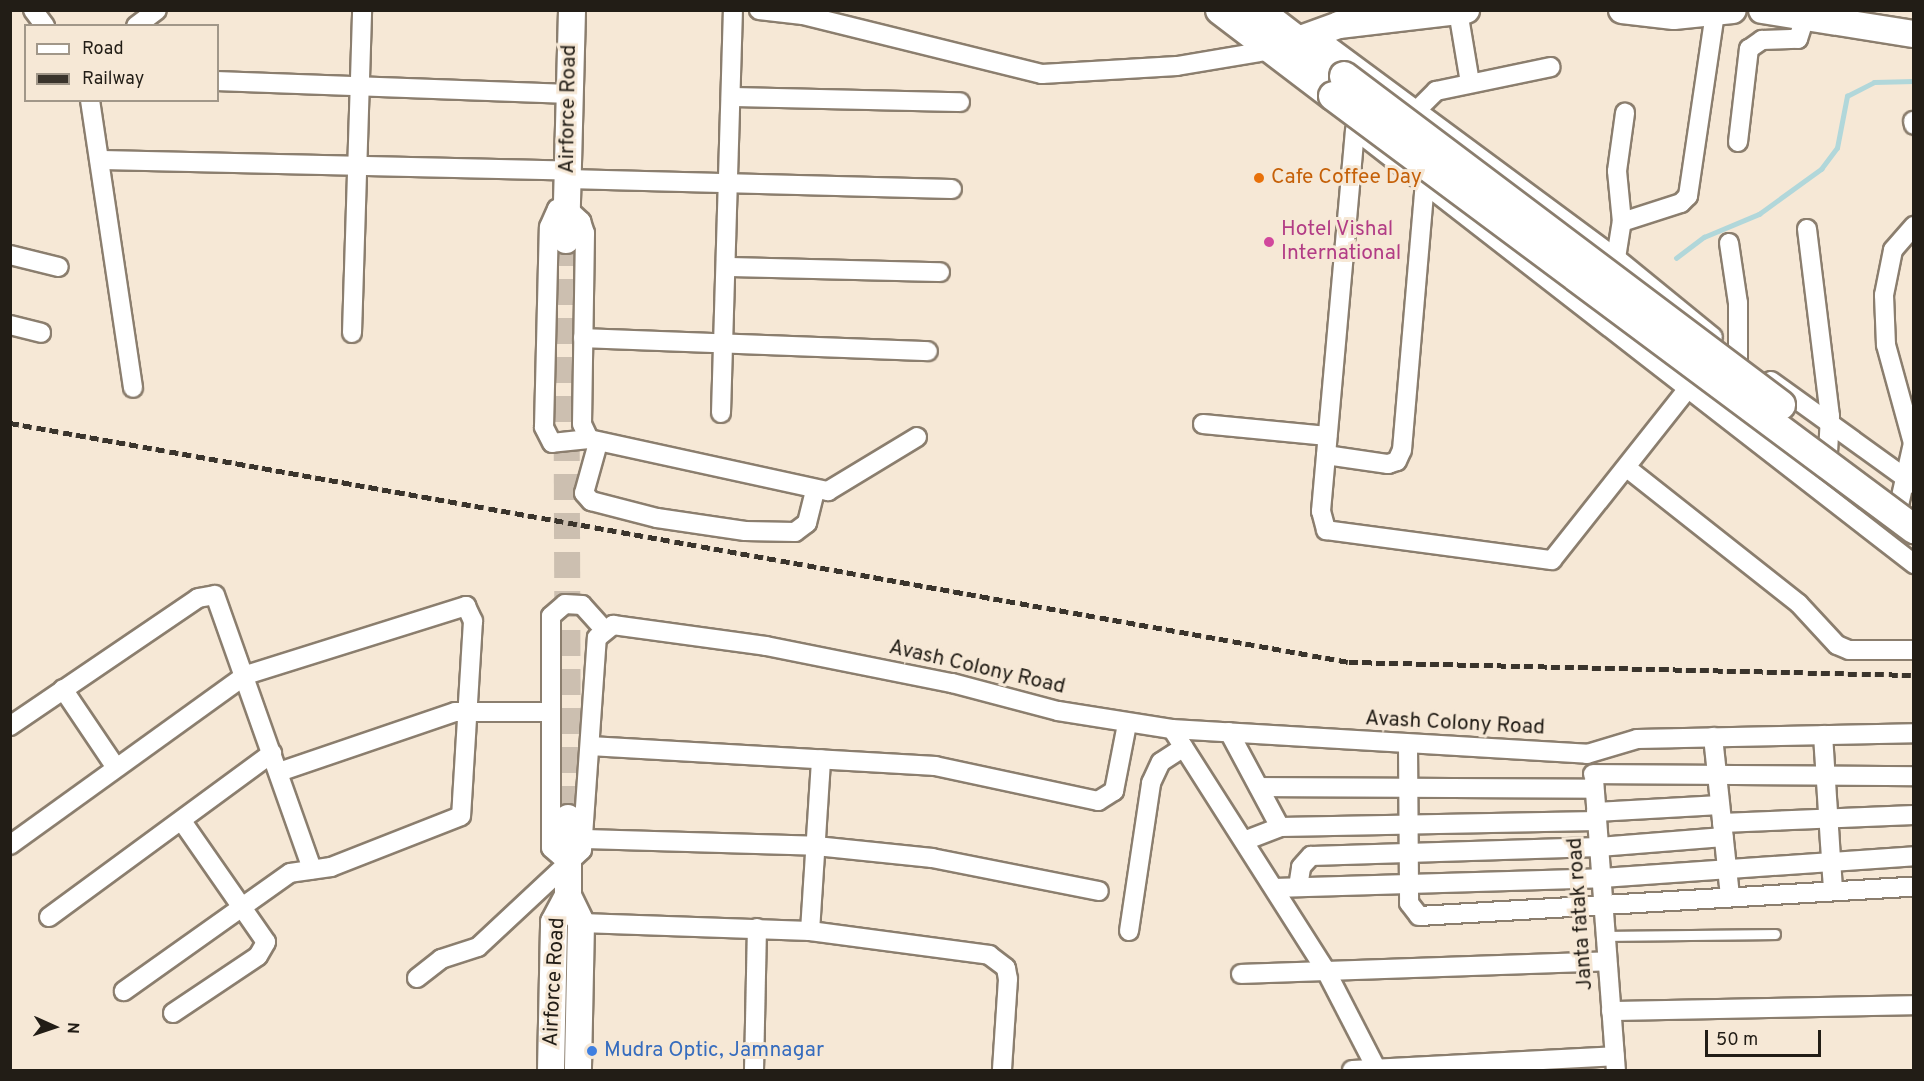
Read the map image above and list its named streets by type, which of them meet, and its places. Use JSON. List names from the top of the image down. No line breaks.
{"streets":{"main road":["Airforce Road"],"street":["Avash Colony Road","Janta fatak road"]},"crossings":[["Avash Colony Road","Janta fatak road"]],"places":["Cafe Coffee Day","Hotel Vishal International","Mudra Optic, Jamnagar"],"legend":["Road","Railway"],"scale_bar":"50 m","north":"right"}
